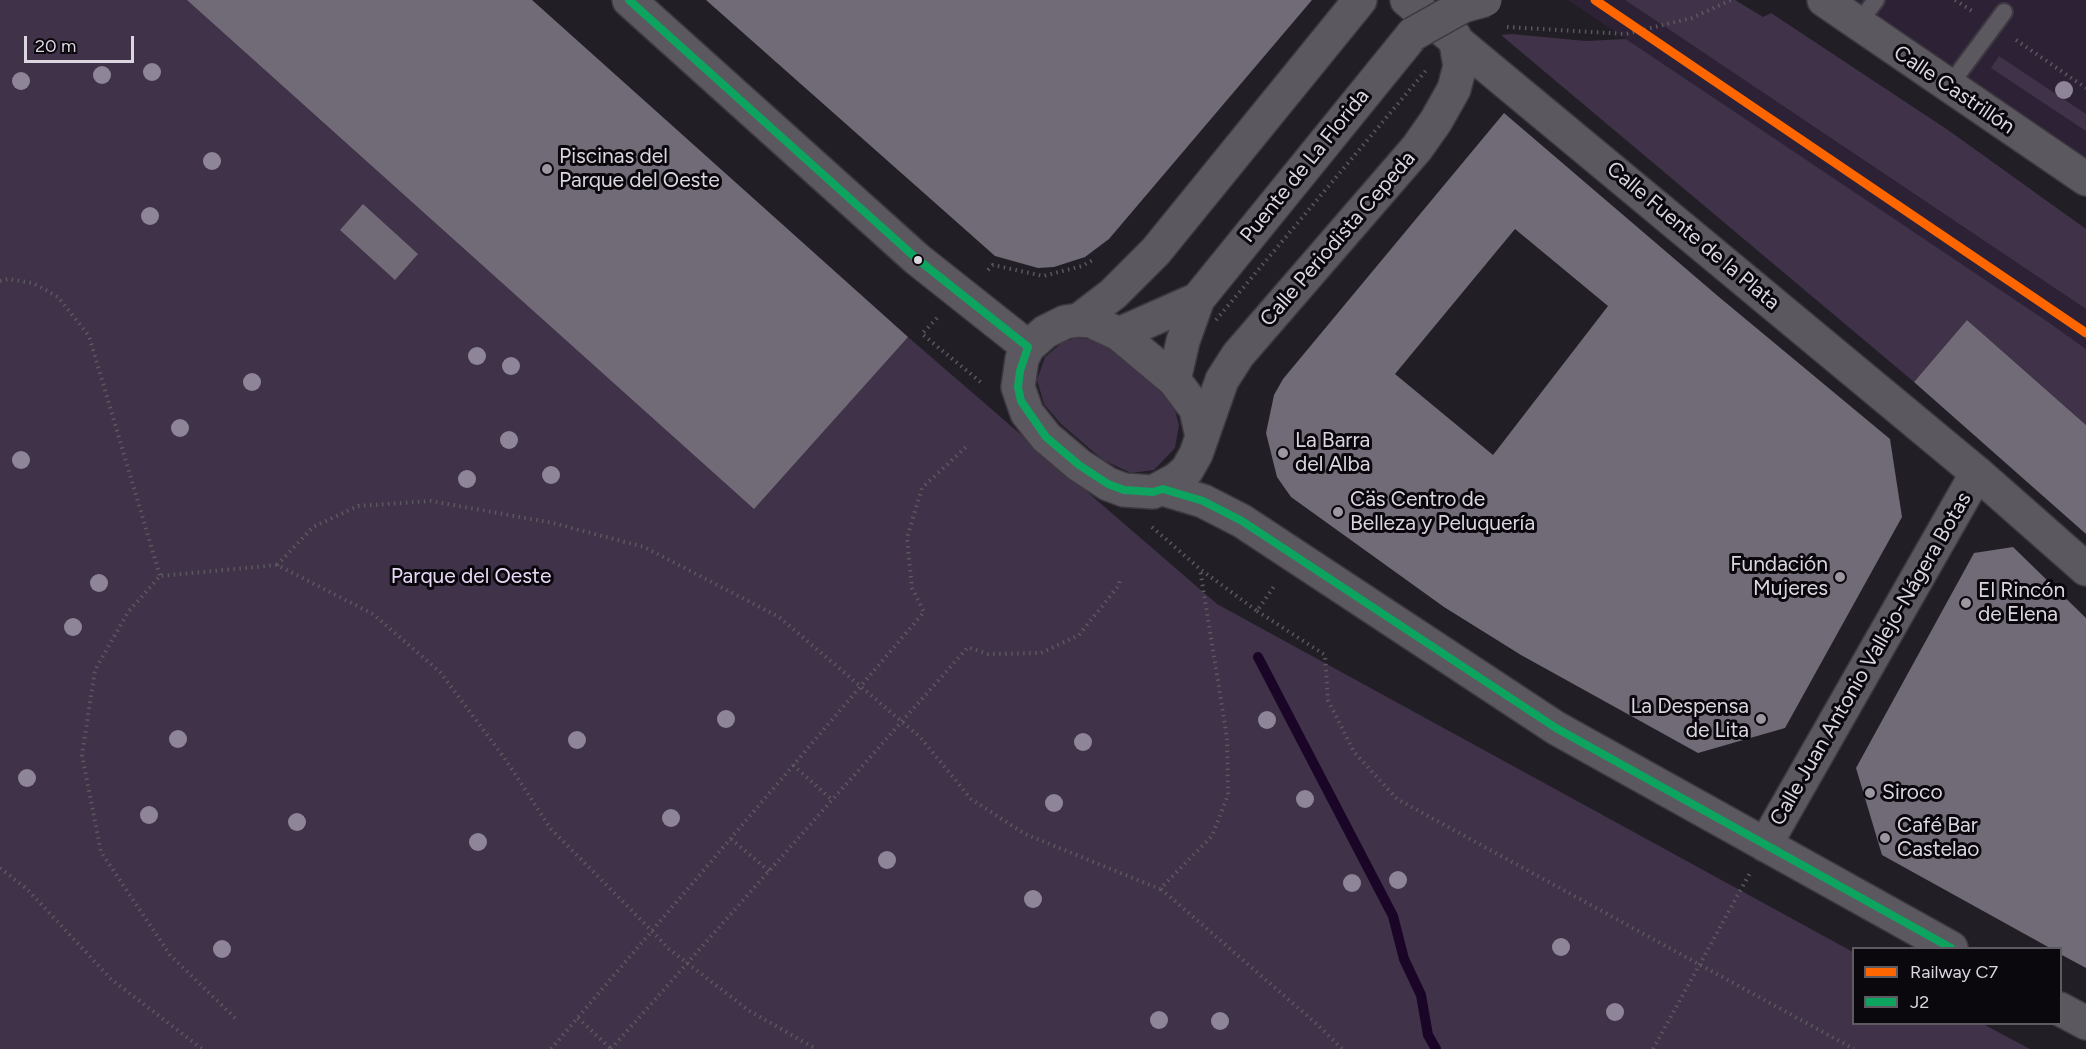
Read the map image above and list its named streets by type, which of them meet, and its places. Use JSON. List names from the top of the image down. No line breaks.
{"streets":{"street":["Calle Castrillón","Puente de La Florida","Calle Fuente de la Plata","Calle Periodista Cepeda","Calle Juan Antonio Vallejo-Nágera Botas"]},"crossings":[["Puente de La Florida","Calle Periodista Cepeda"],["Calle Fuente de la Plata","Calle Periodista Cepeda"],["Calle Fuente de la Plata","Calle Juan Antonio Vallejo-Nágera Botas"]],"parks":["Parque del Oeste"],"places":["Piscinas del Parque del Oeste","La Barra del Alba","Cäs Centro de Belleza y Peluquería","Fundación Mujeres","El Rincón de Elena","La Despensa de Lita","Siroco","Café Bar Castelao"],"lines":["rail line C7","transit line J2"],"legend":["Railway C7","J2"],"scale_bar":"20 m"}
